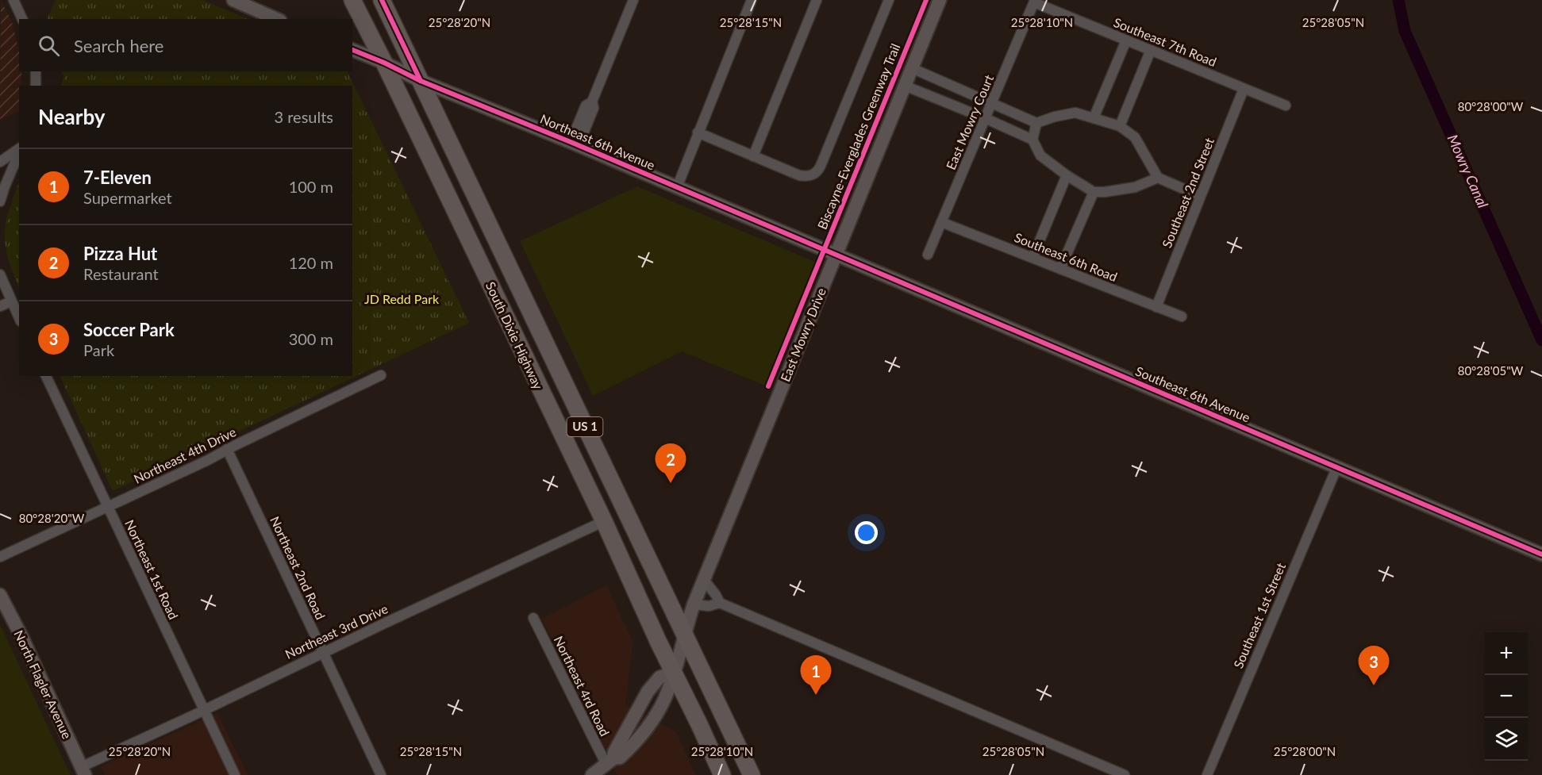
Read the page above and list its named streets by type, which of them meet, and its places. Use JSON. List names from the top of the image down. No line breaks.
{"streets":{"highway":["South Dixie Highway","US 1"],"street":["Southeast 7th Road","East Mowry Court","Northeast 6th Avenue","Southeast 2nd Street","Southeast 6th Road","East Mowry Drive","Southeast 6th Avenue","Northeast 4th Drive","Northeast 2nd Road","Northeast 1st Road","Southeast 1st Street","Northeast 3rd Drive","North Flagler Avenue","Northeast 4rd Road"],"cycle path":["Biscayne-Everglades Greenway Trail"]},"crossings":[["Southeast 7th Road","East Mowry Court"],["Southeast 7th Road","Southeast 2nd Street"],["East Mowry Court","Southeast 6th Road"],["Northeast 6th Avenue","East Mowry Drive"],["Northeast 6th Avenue","South Dixie Highway"],["Northeast 6th Avenue","Southeast 6th Avenue"],["Southeast 2nd Street","Southeast 6th Road"],["East Mowry Drive","South Dixie Highway"],["East Mowry Drive","Southeast 6th Avenue"],["East Mowry Drive","US 1"],["South Dixie Highway","US 1"],["South Dixie Highway","Northeast 3rd Drive"],["Southeast 6th Avenue","Southeast 1st Street"],["Northeast 4th Drive","Northeast 2nd Road"],["Northeast 4th Drive","Northeast 1st Road"],["Northeast 2nd Road","Northeast 3rd Drive"],["Northeast 1st Road","Northeast 3rd Drive"],["Northeast 3rd Drive","North Flagler Avenue"]],"water":["Mowry Canal"],"parks":["JD Redd Park"],"page":{"search":"Search here","heading":["Nearby","3 results"],"list":[{"mark":"1","name":"7-Eleven","note":"Supermarket","value":"100 m"},{"mark":"2","name":"Pizza Hut","note":"Restaurant","value":"120 m"},{"mark":"3","name":"Soccer Park","note":"Park","value":"300 m"}],"pins":["2","3","1"],"map_buttons":["+","−"]},"coordinates":["25°28'20\"N","25°28'15\"N","25°28'10\"N","25°28'05\"N","80°28'00\"W","80°28'05\"W","80°28'20\"W","25°28'00\"N"]}
